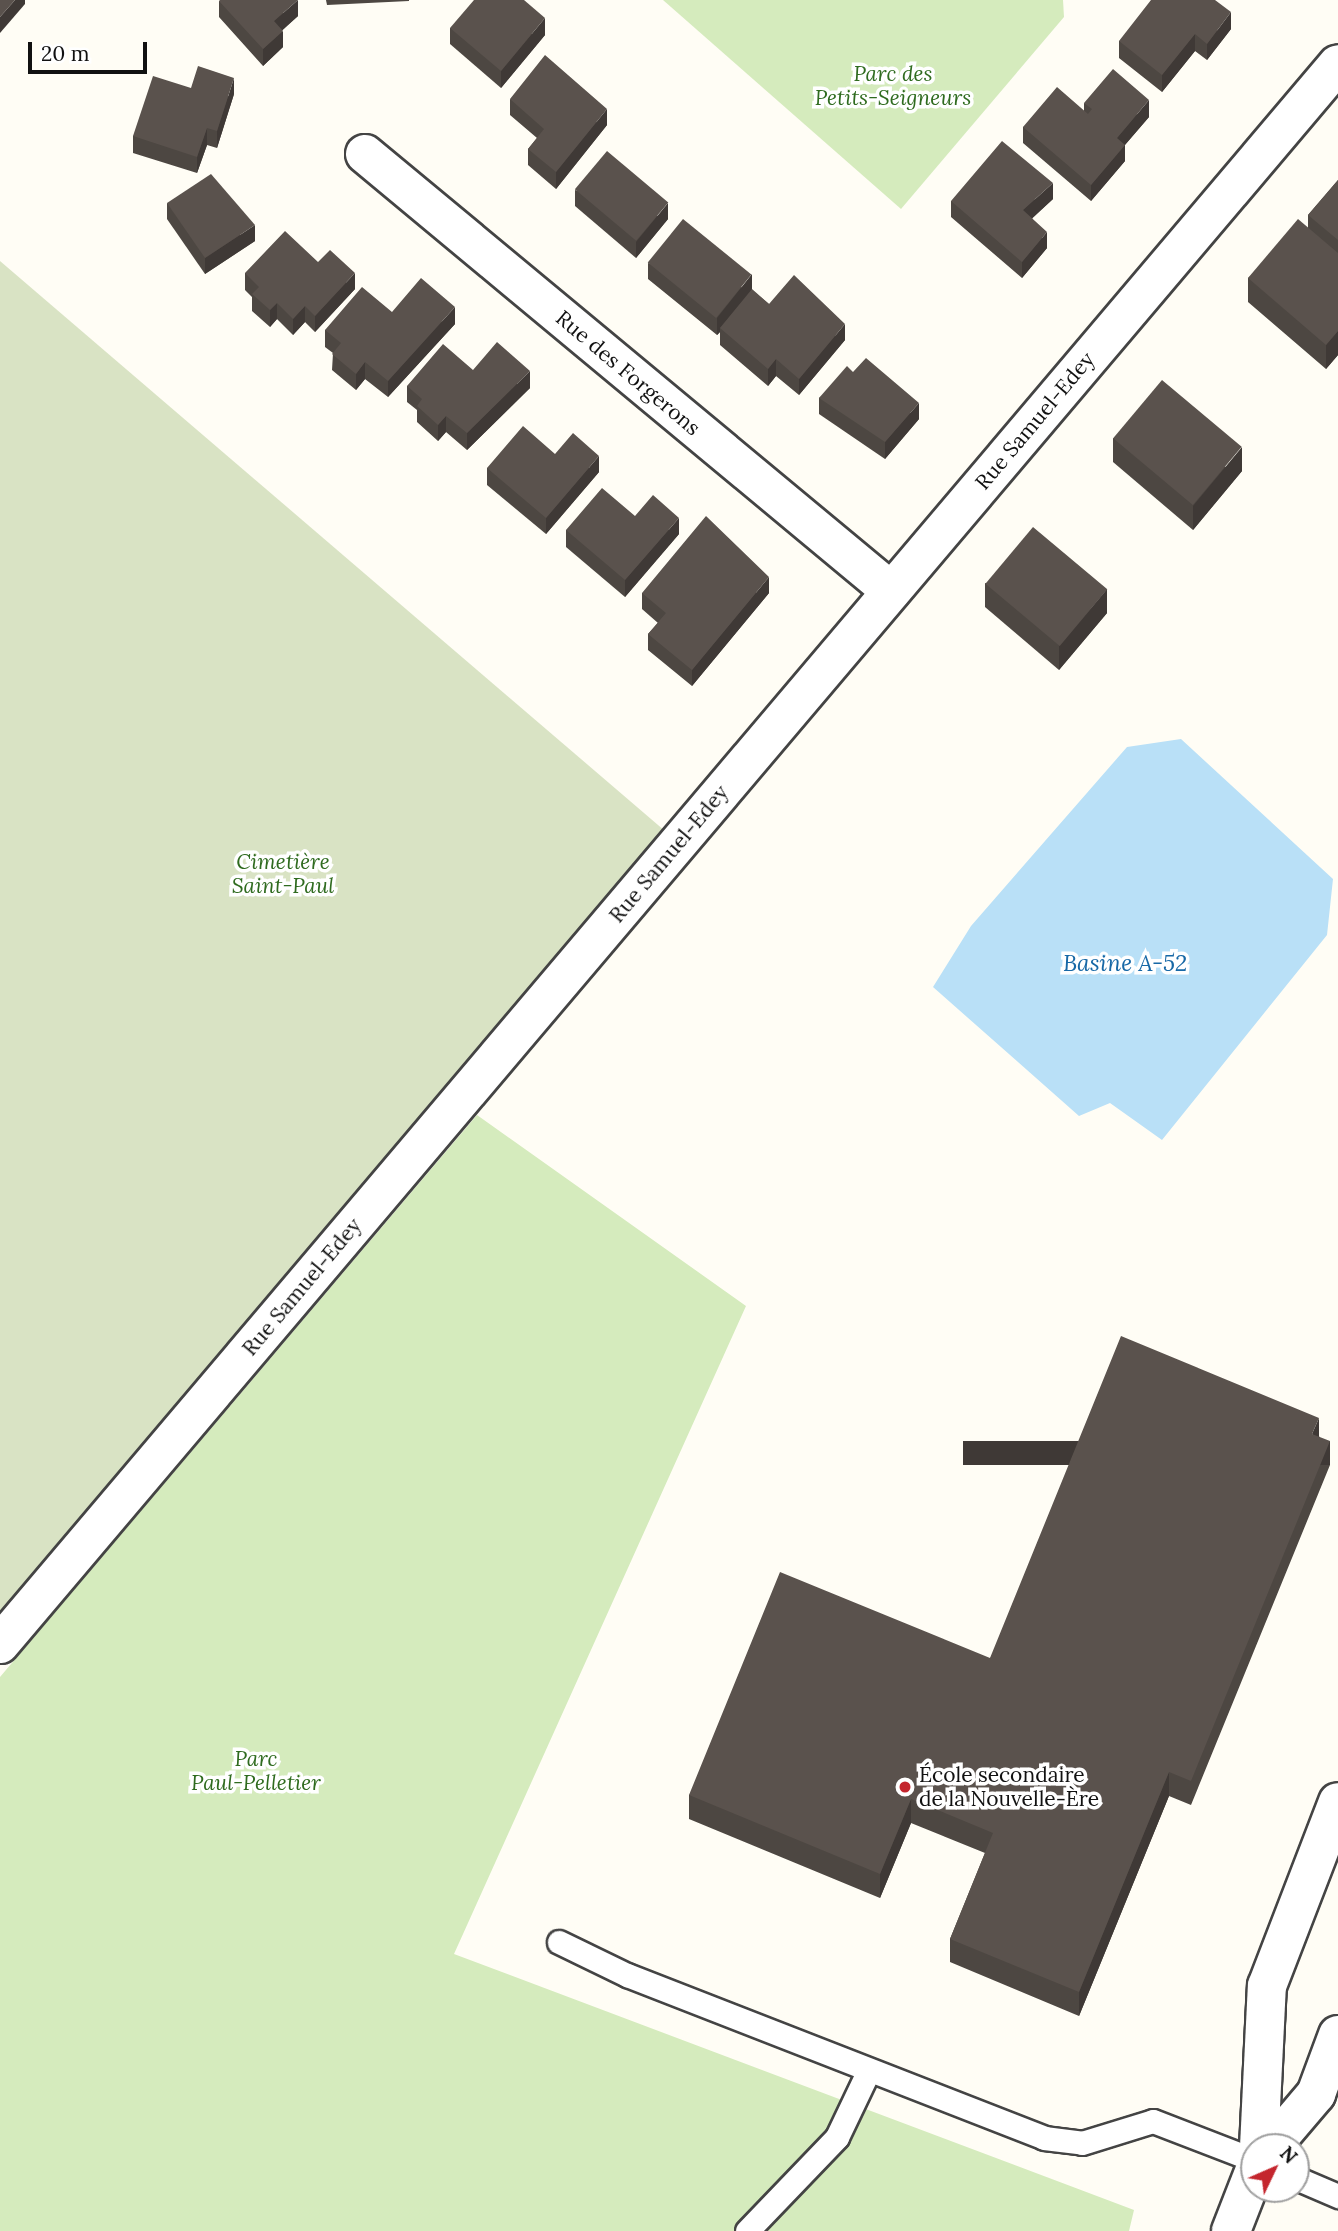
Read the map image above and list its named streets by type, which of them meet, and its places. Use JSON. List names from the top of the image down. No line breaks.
{"streets":{"street":["Rue des Forgerons","Rue Samuel-Edey"]},"crossings":[["Rue des Forgerons","Rue Samuel-Edey"]],"water":["Basine A-52"],"parks":["Parc des Petits-Seigneurs","Cimetière Saint-Paul","Parc Paul-Pelletier"],"places":["École secondaire de la Nouvelle-Ère"],"scale_bar":"20 m","north":"top right"}
